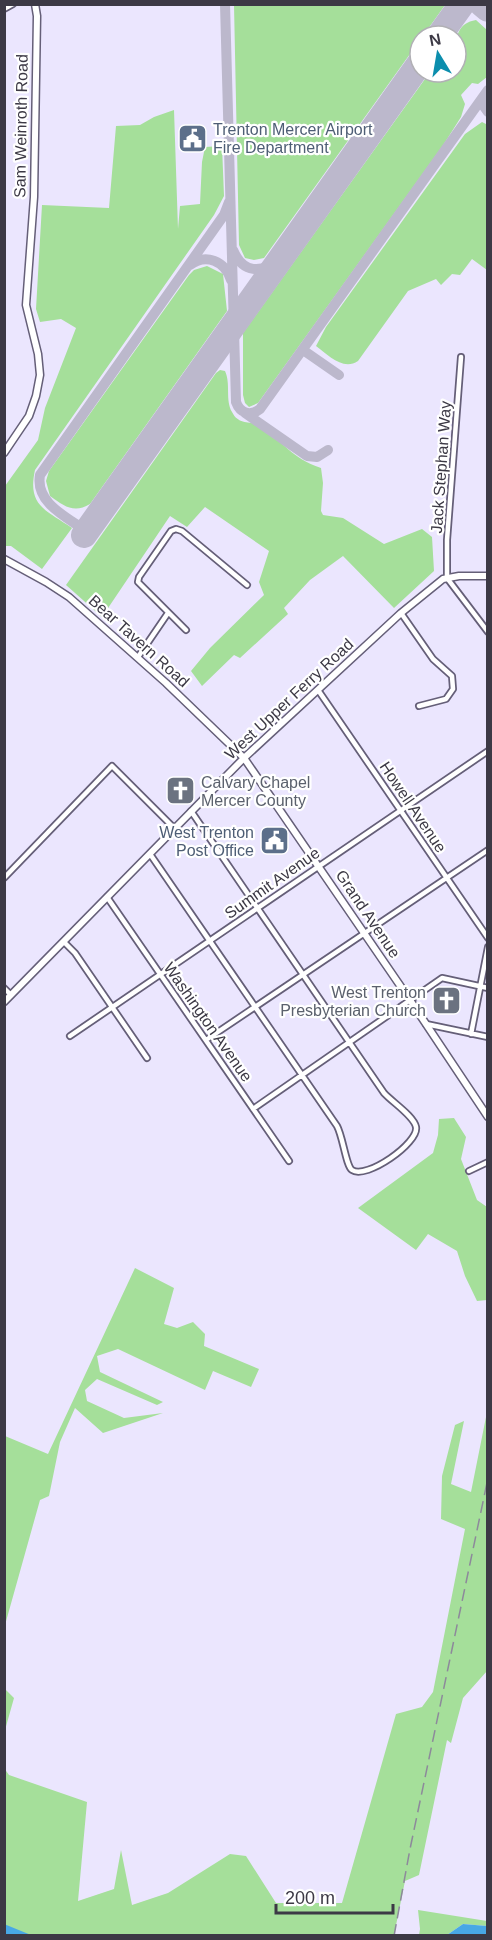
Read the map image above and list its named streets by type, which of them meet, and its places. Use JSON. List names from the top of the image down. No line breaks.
{"streets":{"main road":["Sam Weinroth Road","Bear Tavern Road","West Upper Ferry Road","Grand Avenue"],"street":["Jack Stephan Way","Howell Avenue","Summit Avenue","Washington Avenue"]},"crossings":[["Jack Stephan Way","West Upper Ferry Road"],["Bear Tavern Road","West Upper Ferry Road"],["Bear Tavern Road","Grand Avenue"],["West Upper Ferry Road","Howell Avenue"],["West Upper Ferry Road","Grand Avenue"],["West Upper Ferry Road","Washington Avenue"],["Howell Avenue","Summit Avenue"],["Summit Avenue","Grand Avenue"],["Summit Avenue","Washington Avenue"]],"places":{"public building":["Trenton Mercer Airport Fire Department","West Trenton Post Office"],"church":["Calvary Chapel Mercer County","West Trenton Presbyterian Church"]},"scale_bar":"200 m","north":"top"}
